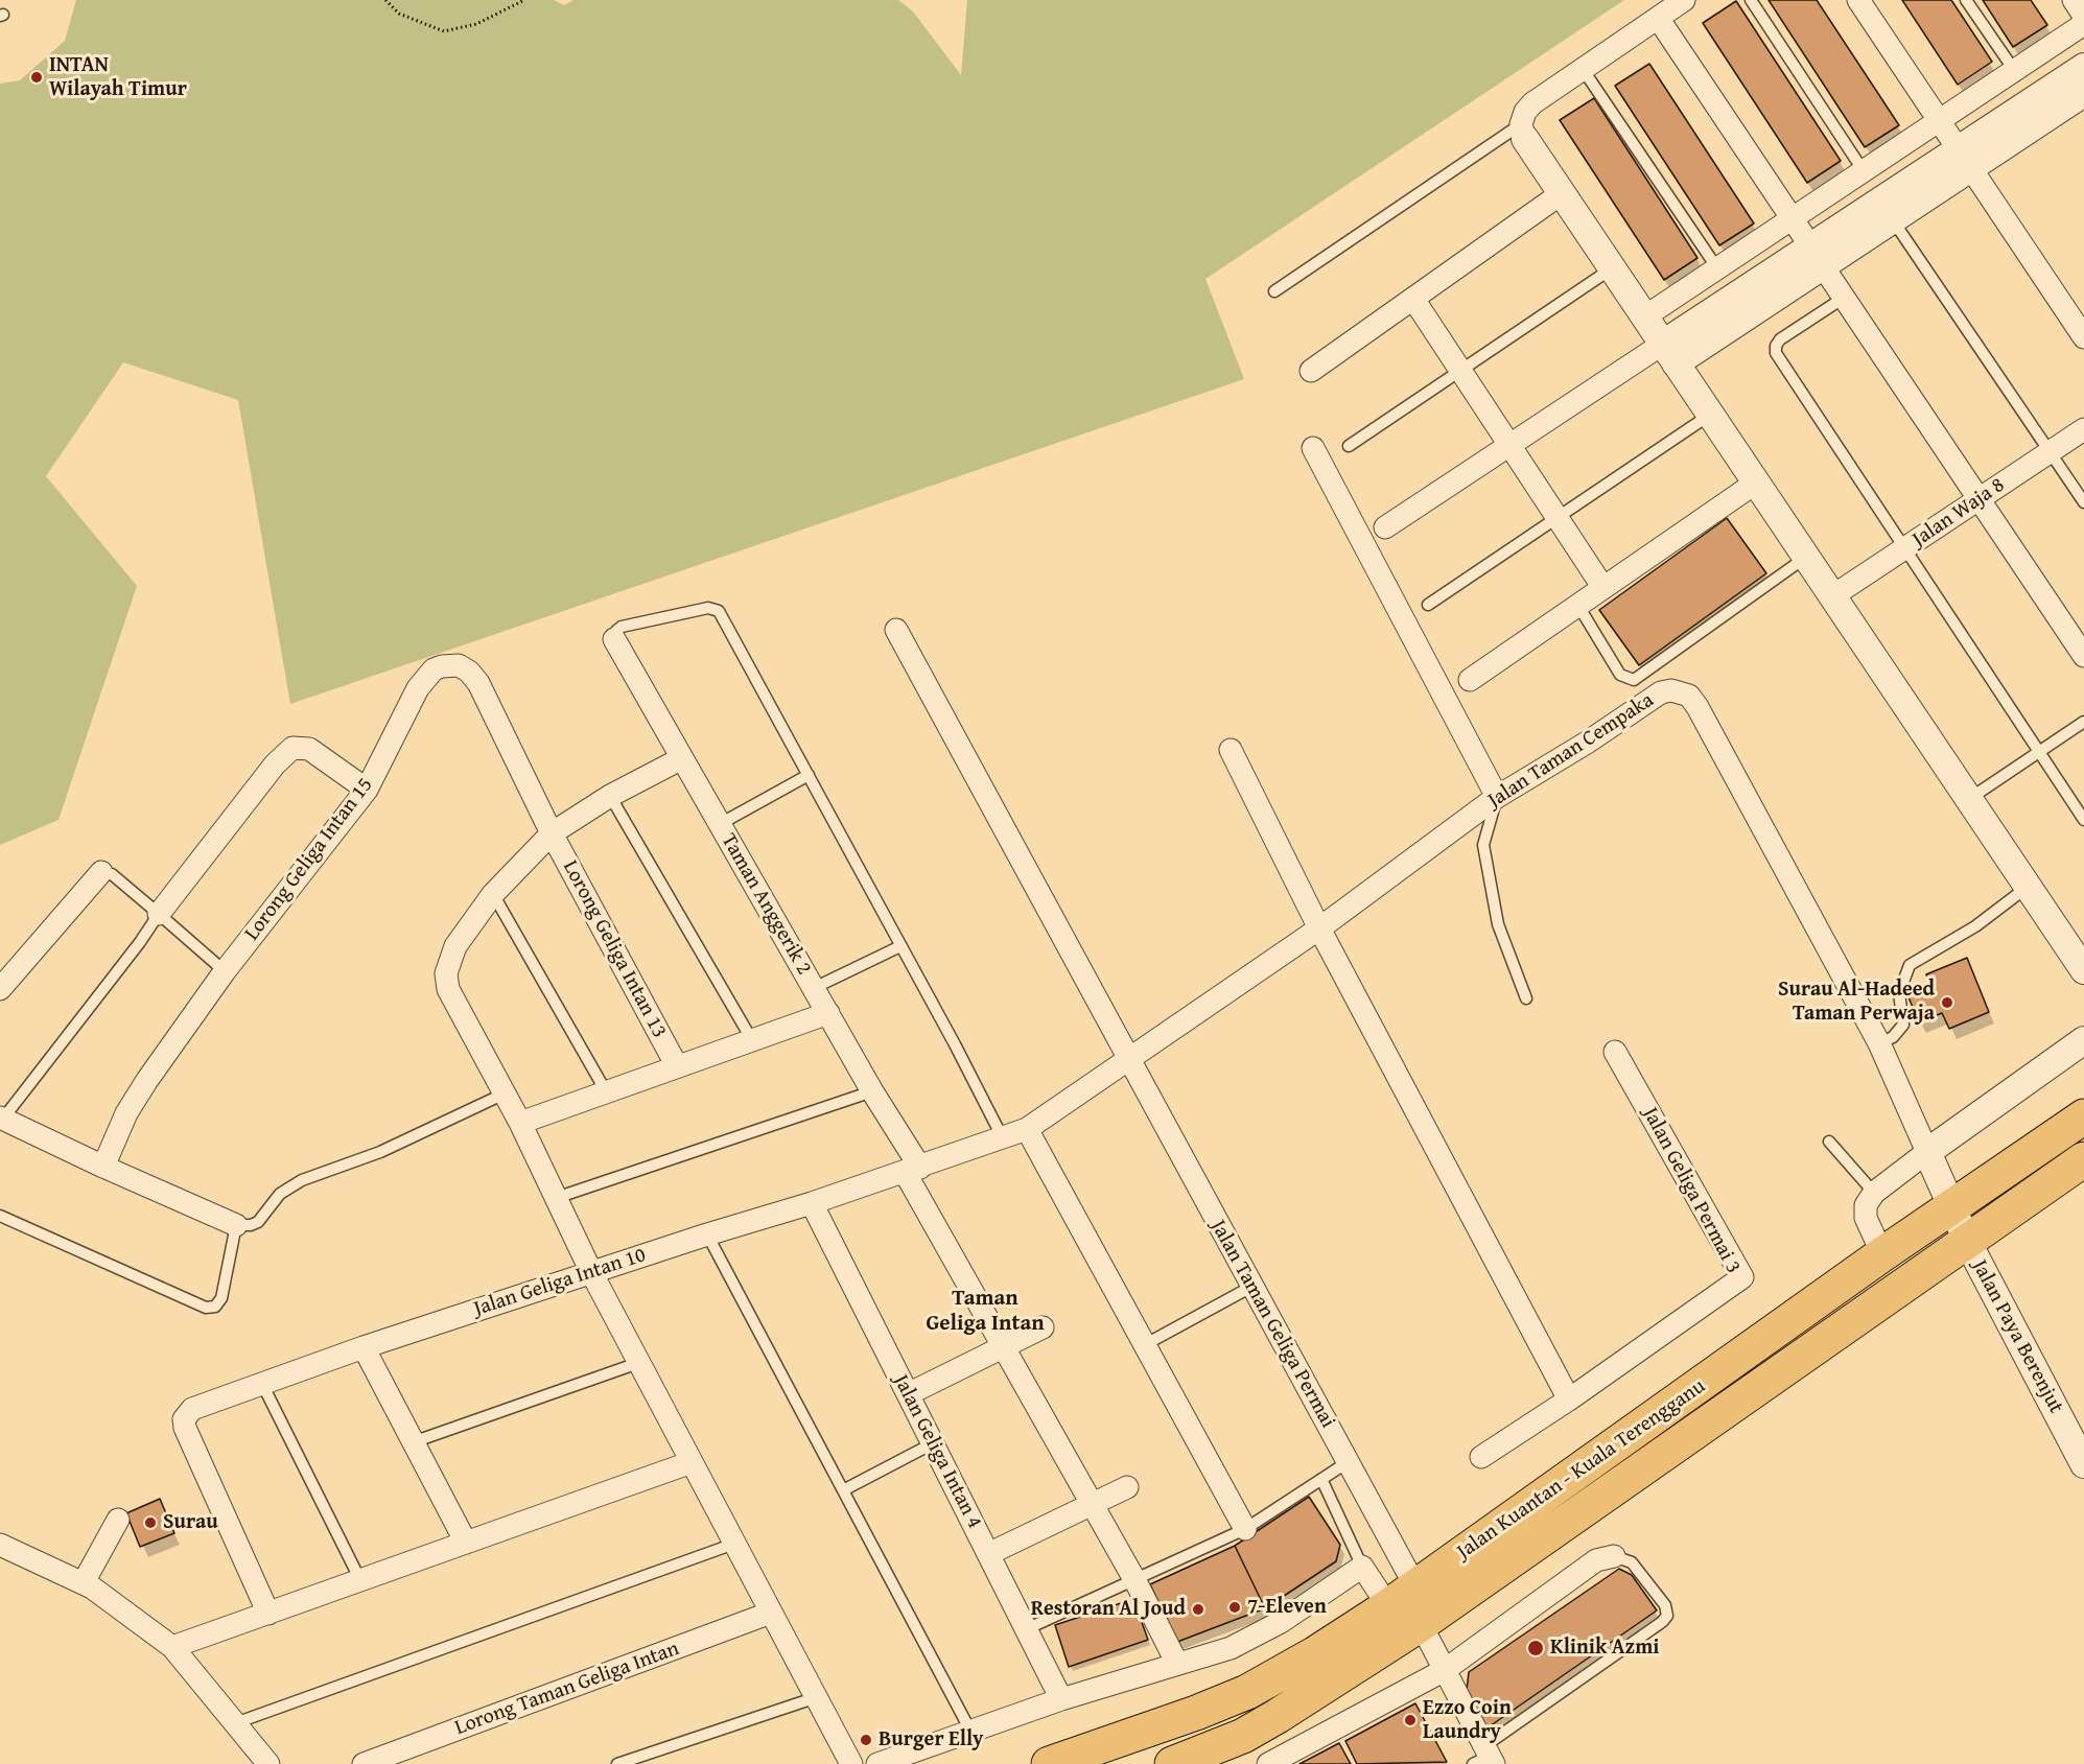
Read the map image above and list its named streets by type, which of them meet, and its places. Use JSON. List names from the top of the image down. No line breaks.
{"streets":{"highway":["Jalan Kuantan - Kuala Terengganu"],"street":["Jalan Waja 8","Jalan Taman Cempaka","Lorong Geliga Intan 15","Taman Anggerik 2","Lorong Geliga Intan 13","Jalan Geliga Permai 3","Jalan Geliga Intan 10","Jalan Taman Geliga Permai","Jalan Paya Berenjut","Jalan Geliga Intan 4","Lorong Taman Geliga Intan"]},"crossings":[["Jalan Taman Cempaka","Jalan Geliga Intan 10"],["Jalan Taman Cempaka","Jalan Taman Geliga Permai"],["Jalan Taman Cempaka","Jalan Paya Berenjut"],["Lorong Geliga Intan 15","Lorong Geliga Intan 13"],["Taman Anggerik 2","Jalan Geliga Intan 10"],["Jalan Geliga Intan 10","Jalan Taman Geliga Permai"],["Jalan Geliga Intan 10","Jalan Geliga Intan 4"],["Jalan Taman Geliga Permai","Jalan Kuantan - Kuala Terengganu"],["Jalan Paya Berenjut","Jalan Kuantan - Kuala Terengganu"]],"districts":["Taman Geliga Intan"],"places":["INTAN Wilayah Timur","Surau Al-Hadeed Taman Perwaja","Surau","7-Eleven","Restoran Al Joud","Klinik Azmi","Ezzo Coin Laundry","Burger Elly"]}
